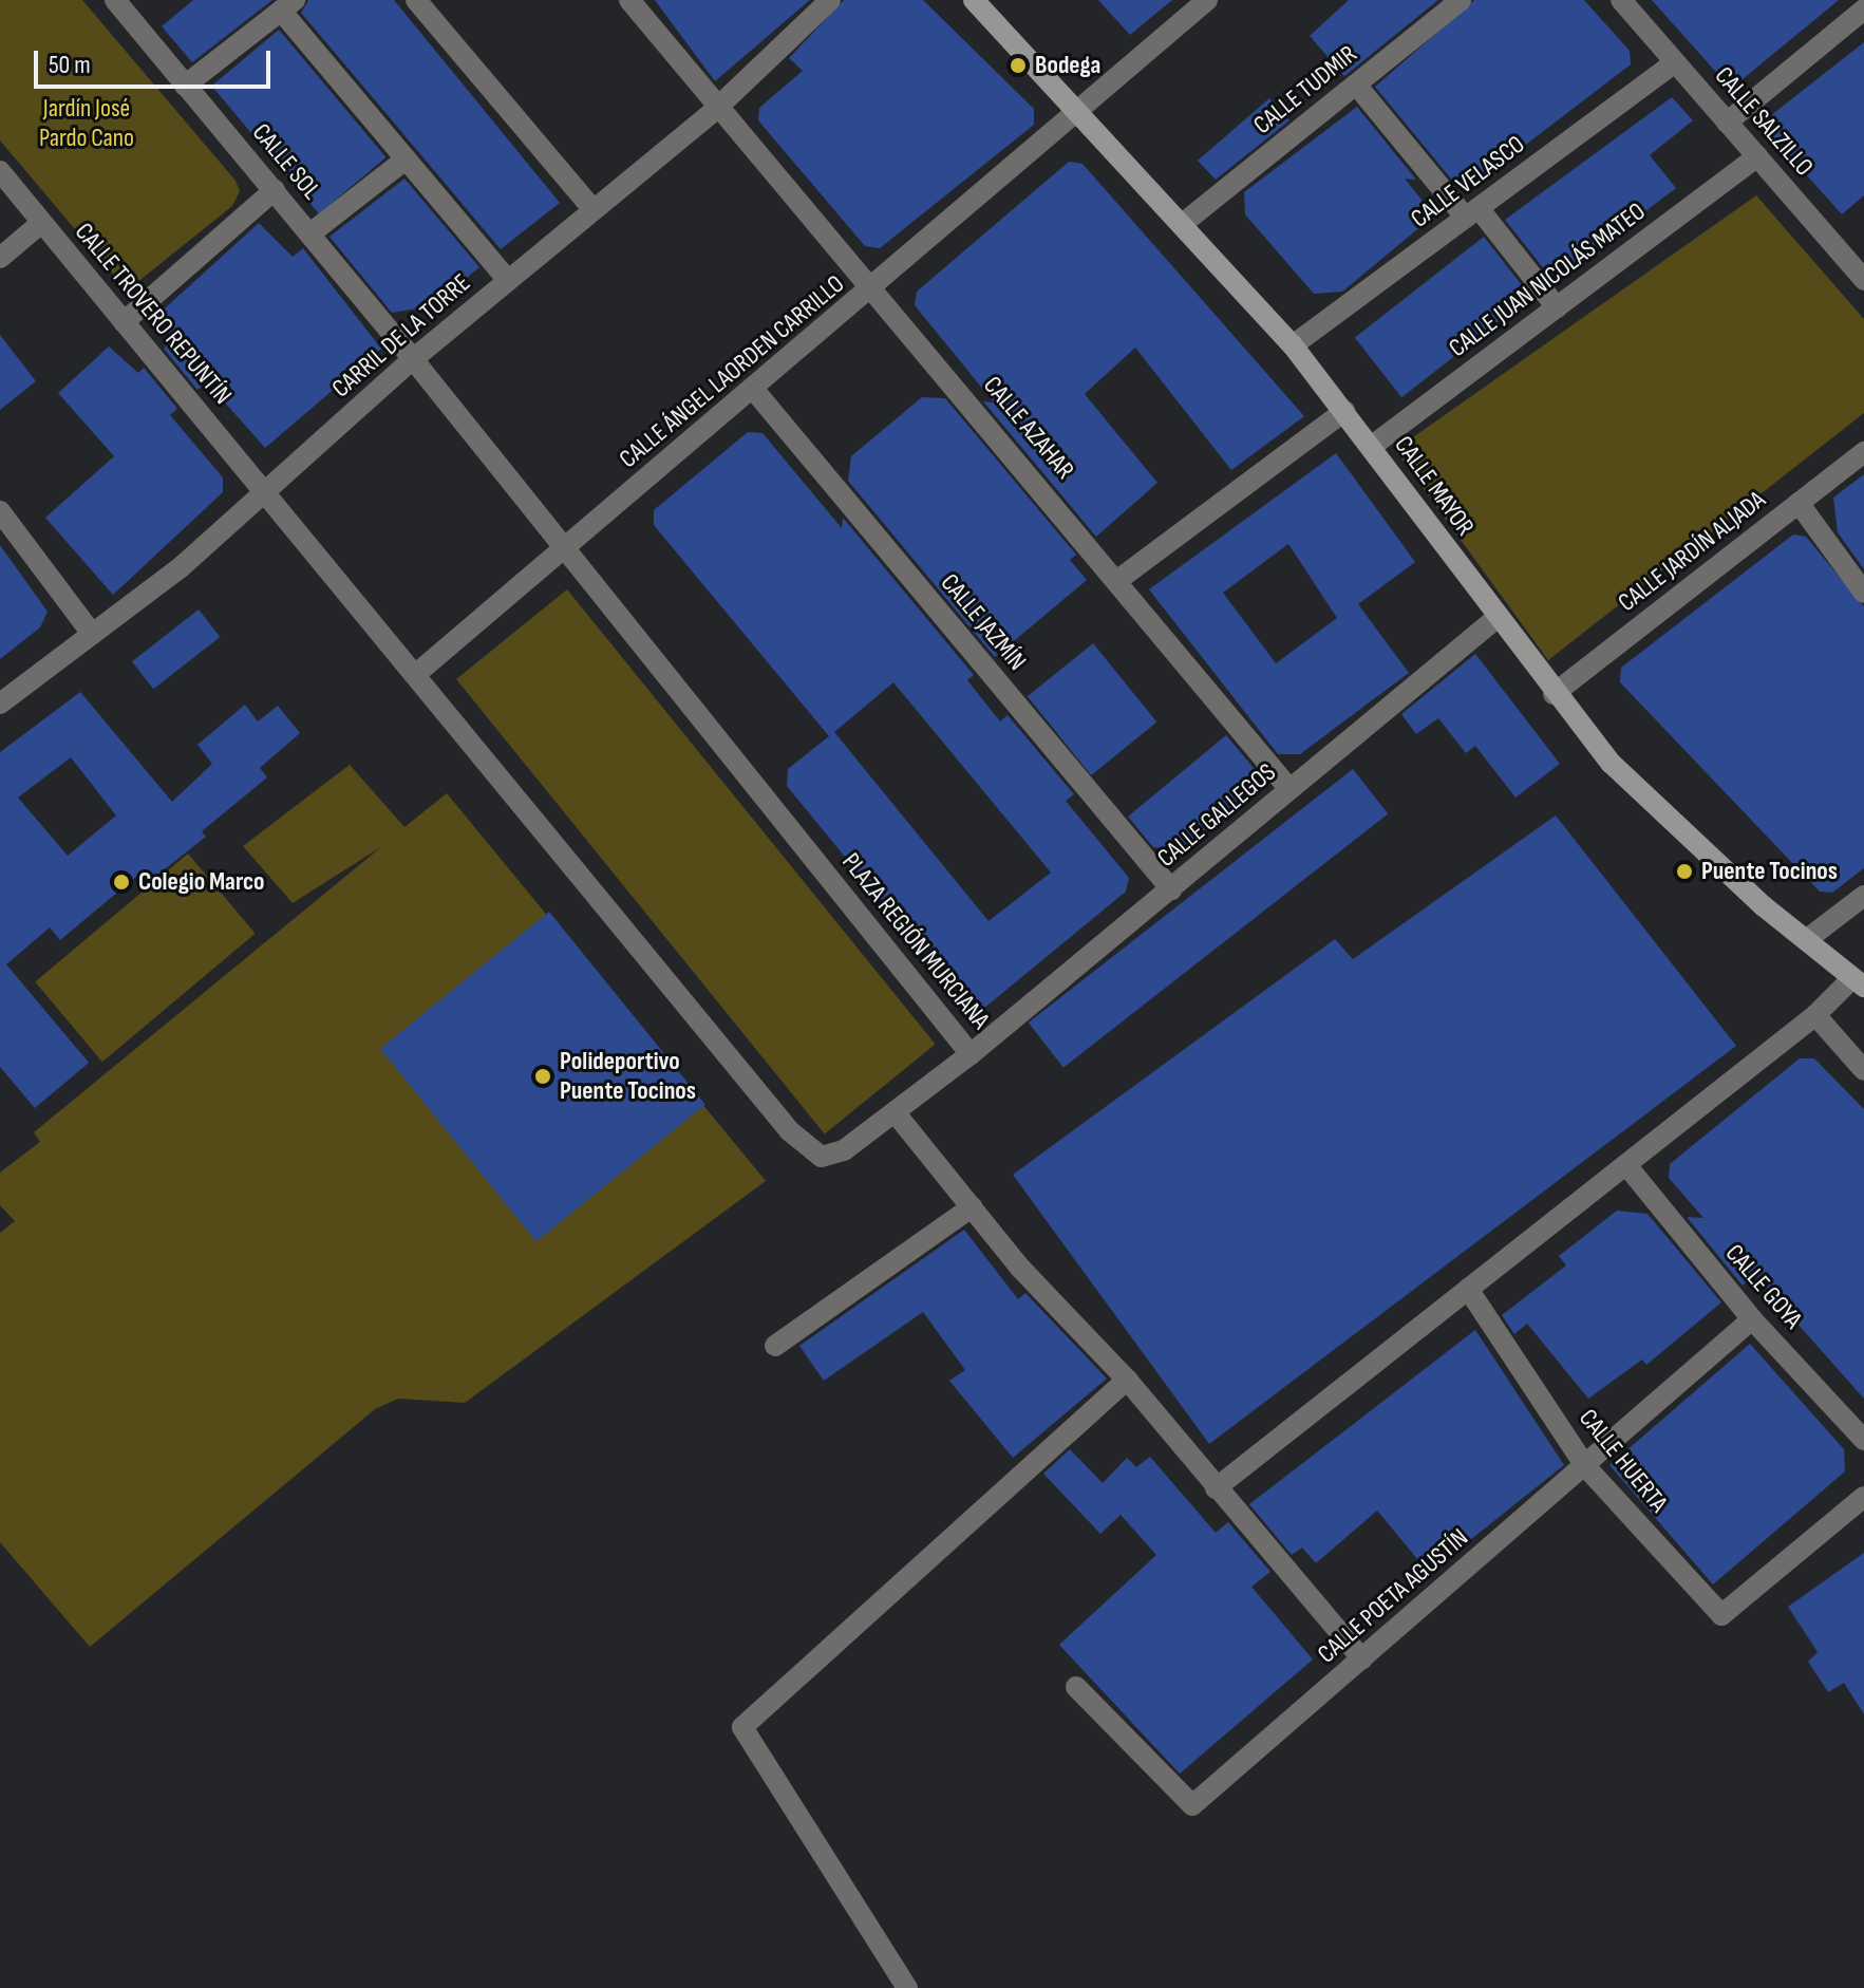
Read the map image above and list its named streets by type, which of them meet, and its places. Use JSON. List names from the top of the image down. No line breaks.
{"streets":{"main road":["CALLE MAYOR"],"street":["CALLE TUDMIR","CALLE SALZILLO","CALLE SOL","CALLE VELASCO","CALLE JUAN NICOLÁS MATEO","CALLE TROVERO REPUNTÍN","CARRIL DE LA TORRE","CALLE ÁNGEL LAORDEN CARRILLO","CALLE AZAHAR","CALLE JARDÍN ALJADA","CALLE JAZMÍN","CALLE GALLEGOS","PLAZA REGIÓN MURCIANA","CALLE GOYA","CALLE HUERTA","CALLE POETA AGUSTÍN"]},"crossings":[["CALLE TUDMIR","CALLE MAYOR"],["CALLE SALZILLO","CALLE VELASCO"],["CALLE SALZILLO","CALLE JUAN NICOLÁS MATEO"],["CALLE SOL","CARRIL DE LA TORRE"],["CALLE SOL","PLAZA REGIÓN MURCIANA"],["CALLE VELASCO","CALLE MAYOR"],["CALLE JUAN NICOLÁS MATEO","CALLE MAYOR"],["CALLE TROVERO REPUNTÍN","CARRIL DE LA TORRE"],["CALLE TROVERO REPUNTÍN","PLAZA REGIÓN MURCIANA"],["CARRIL DE LA TORRE","CALLE AZAHAR"],["CARRIL DE LA TORRE","PLAZA REGIÓN MURCIANA"],["CALLE ÁNGEL LAORDEN CARRILLO","CALLE AZAHAR"],["CALLE ÁNGEL LAORDEN CARRILLO","CALLE MAYOR"],["CALLE ÁNGEL LAORDEN CARRILLO","CALLE JAZMÍN"],["CALLE ÁNGEL LAORDEN CARRILLO","PLAZA REGIÓN MURCIANA"],["CALLE AZAHAR","CALLE GALLEGOS"],["CALLE MAYOR","CALLE JARDÍN ALJADA"],["CALLE MAYOR","CALLE GALLEGOS"],["CALLE JAZMÍN","CALLE GALLEGOS"],["CALLE GALLEGOS","PLAZA REGIÓN MURCIANA"],["CALLE GOYA","CALLE POETA AGUSTÍN"],["CALLE HUERTA","CALLE POETA AGUSTÍN"]],"parks":["Jardín José Pardo Cano"],"places":["Bodega","Puente Tocinos","Colegio Marco","Polideportivo Puente Tocinos"],"scale_bar":"50 m"}
